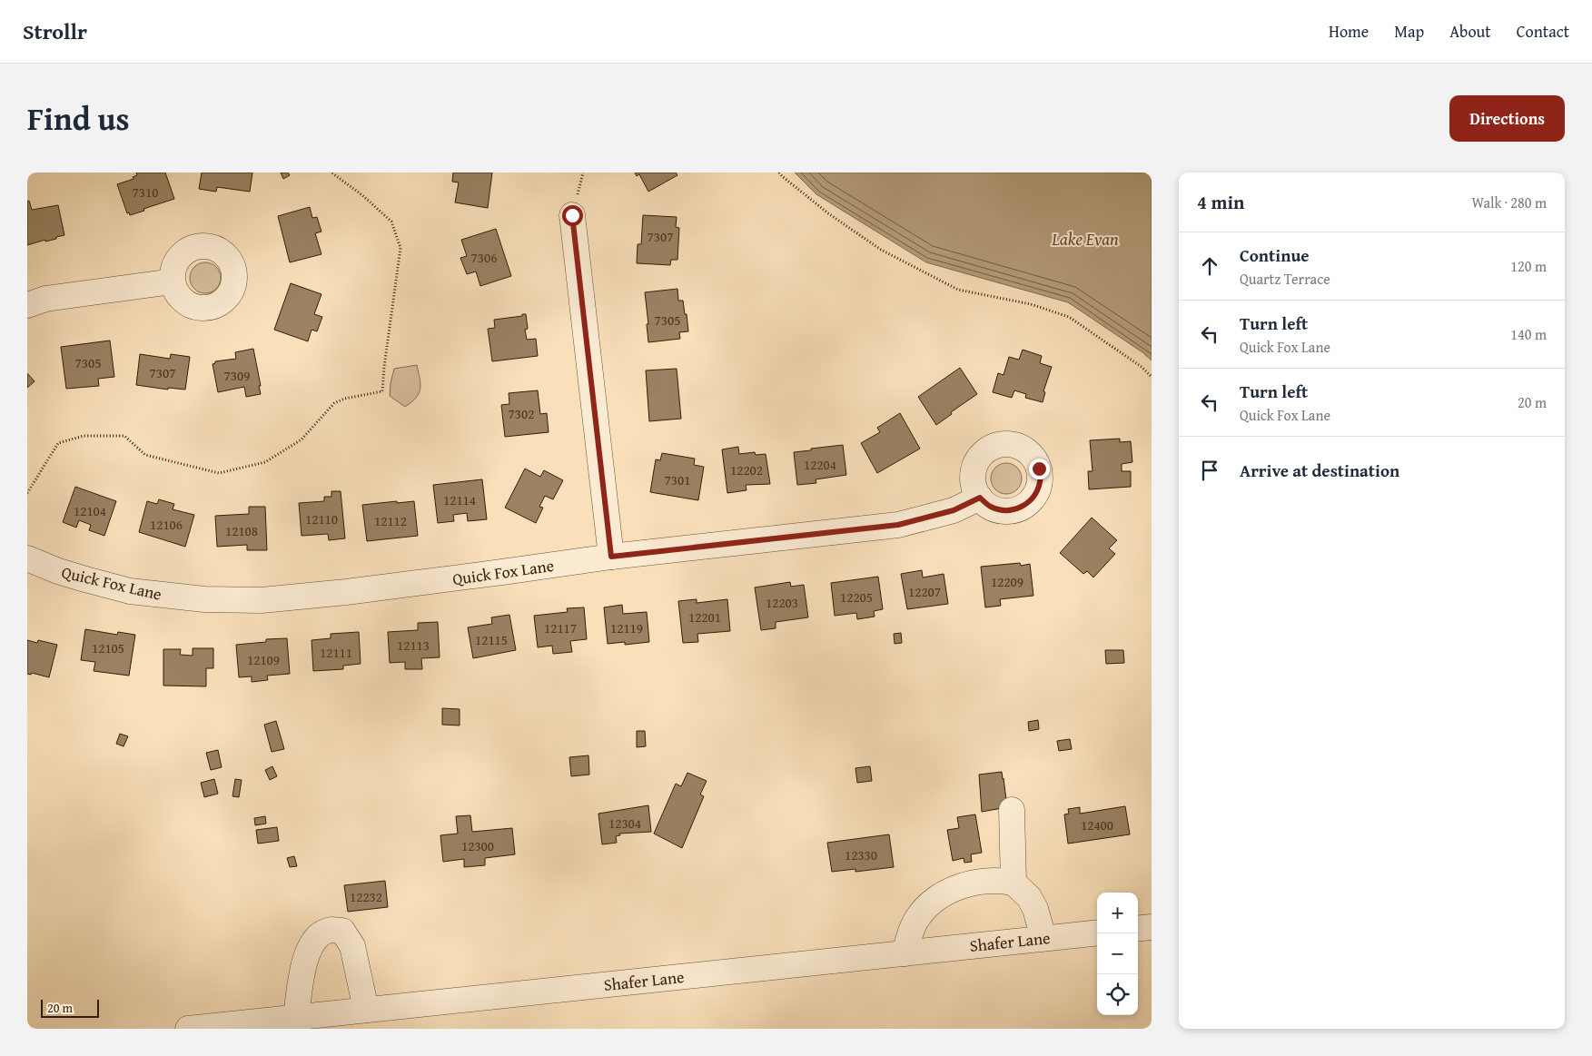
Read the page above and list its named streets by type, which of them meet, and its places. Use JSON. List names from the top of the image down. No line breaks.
{"streets":{"street":["Quick Fox Lane","Shafer Lane"]},"water":["Lake Evan"],"house_numbers":["7310","7307","7306","7305","7305","7307","7309","7302","12204","12202","7301","12114","12104","12110","12112","12106","12108","12209","12207","12205","12203","12201","12117","12119","12115","12113","12105","12111","12109","12304","12400","12300","12330","12232"],"scale_bar":"20 m","page":{"header":"Strollr","nav":["Home","Map","About","Contact"],"title":"Find us","buttons":"Directions","heading":["4 min","Walk · 280 m"],"list":[["Continue","Quartz Terrace","120 m"],["Turn left","Quick Fox Lane","140 m"],["Turn left","Quick Fox Lane","20 m"],"Arrive at destination"],"map_buttons":["+","−"],"scale":"20 m"}}
